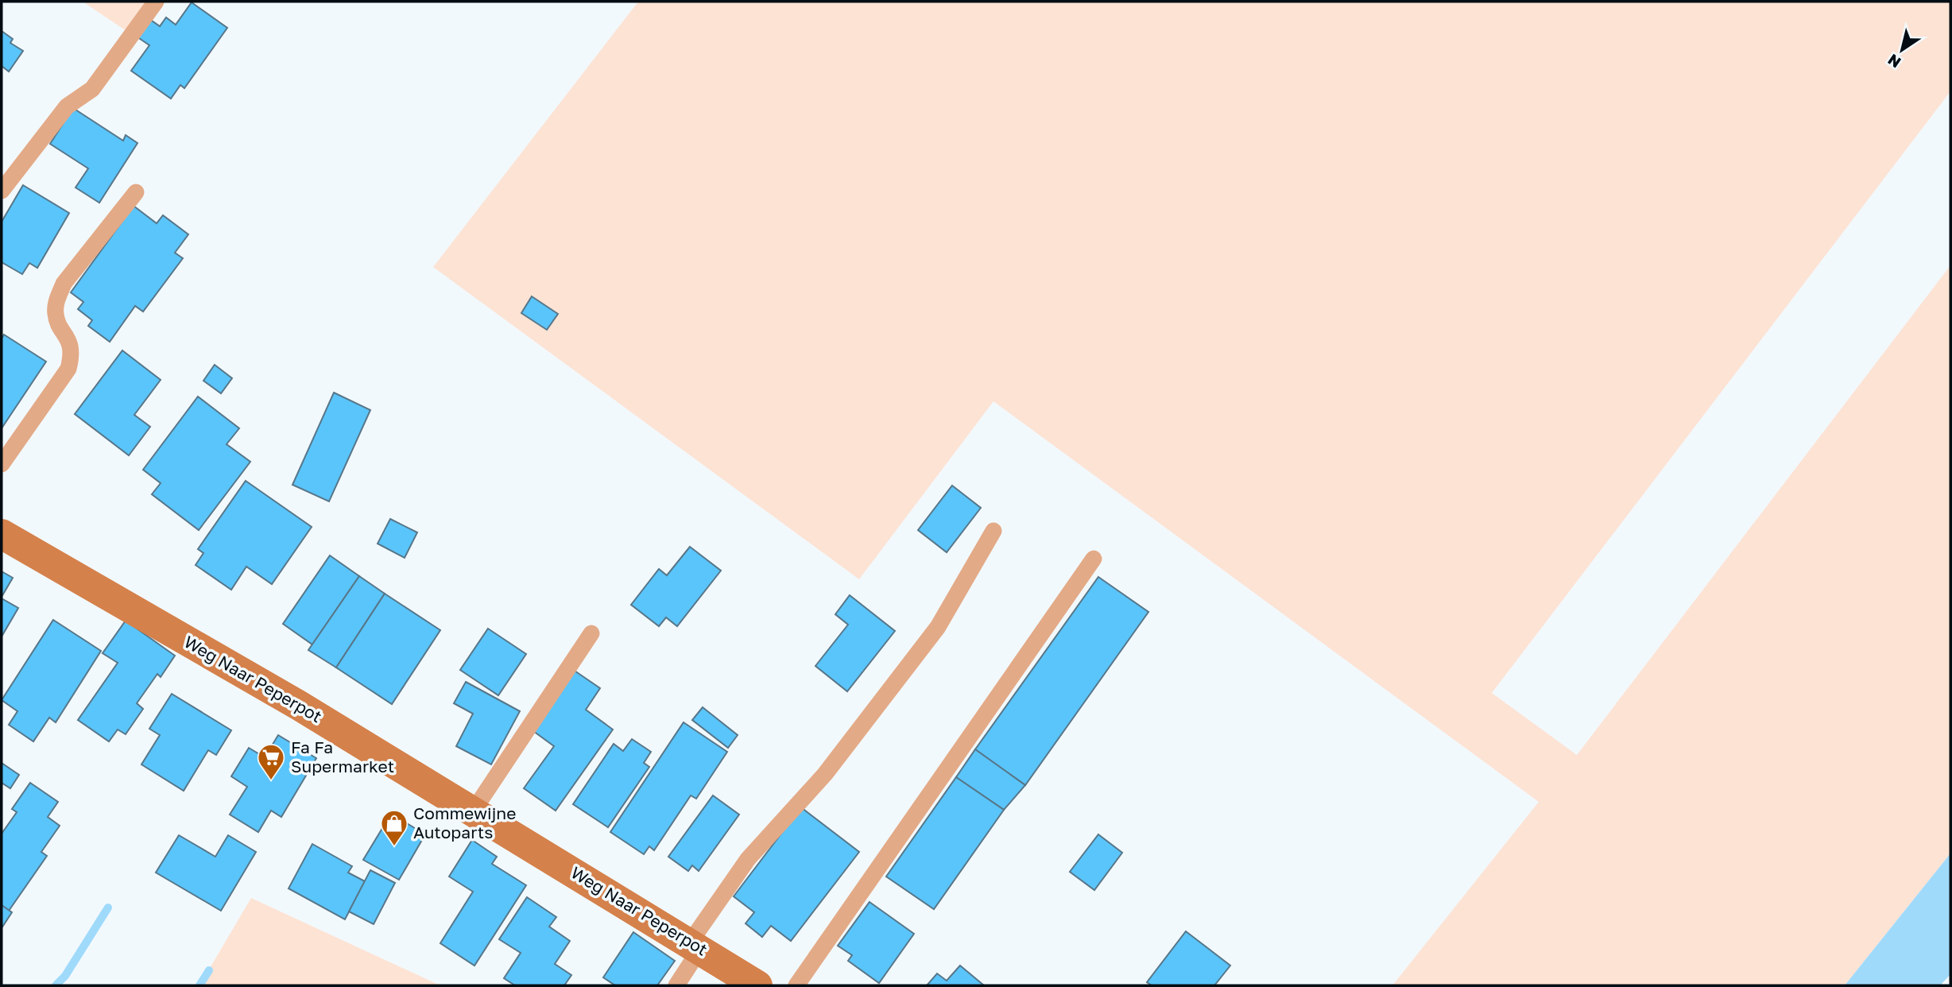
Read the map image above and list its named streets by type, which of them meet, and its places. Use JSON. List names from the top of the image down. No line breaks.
{"streets":{"street":["Weg Naar Peperpot"]},"places":{"supermarket":["Fa Fa Supermarket"],"shop":["Commewijne Autoparts"]},"north":"bottom left"}
